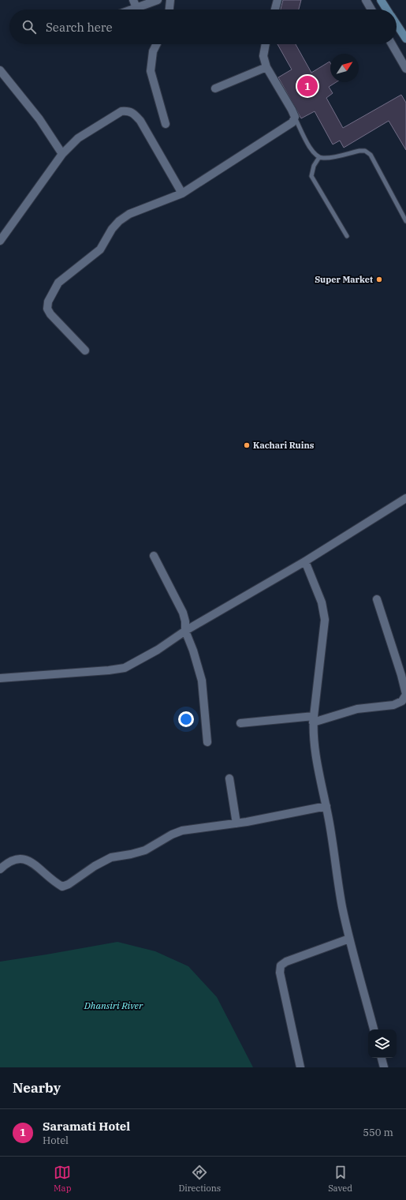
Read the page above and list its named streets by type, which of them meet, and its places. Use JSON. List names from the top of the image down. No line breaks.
{"water":["Dhansiri River"],"places":["Super Market","Kachari Ruins"],"north":"top right","page":{"search":"Search here","pins":"1","heading":"Nearby","list":[{"mark":"1","name":"Saramati Hotel","note":"Hotel","value":"550 m"}],"nav":["Map","Directions","Saved"]}}
